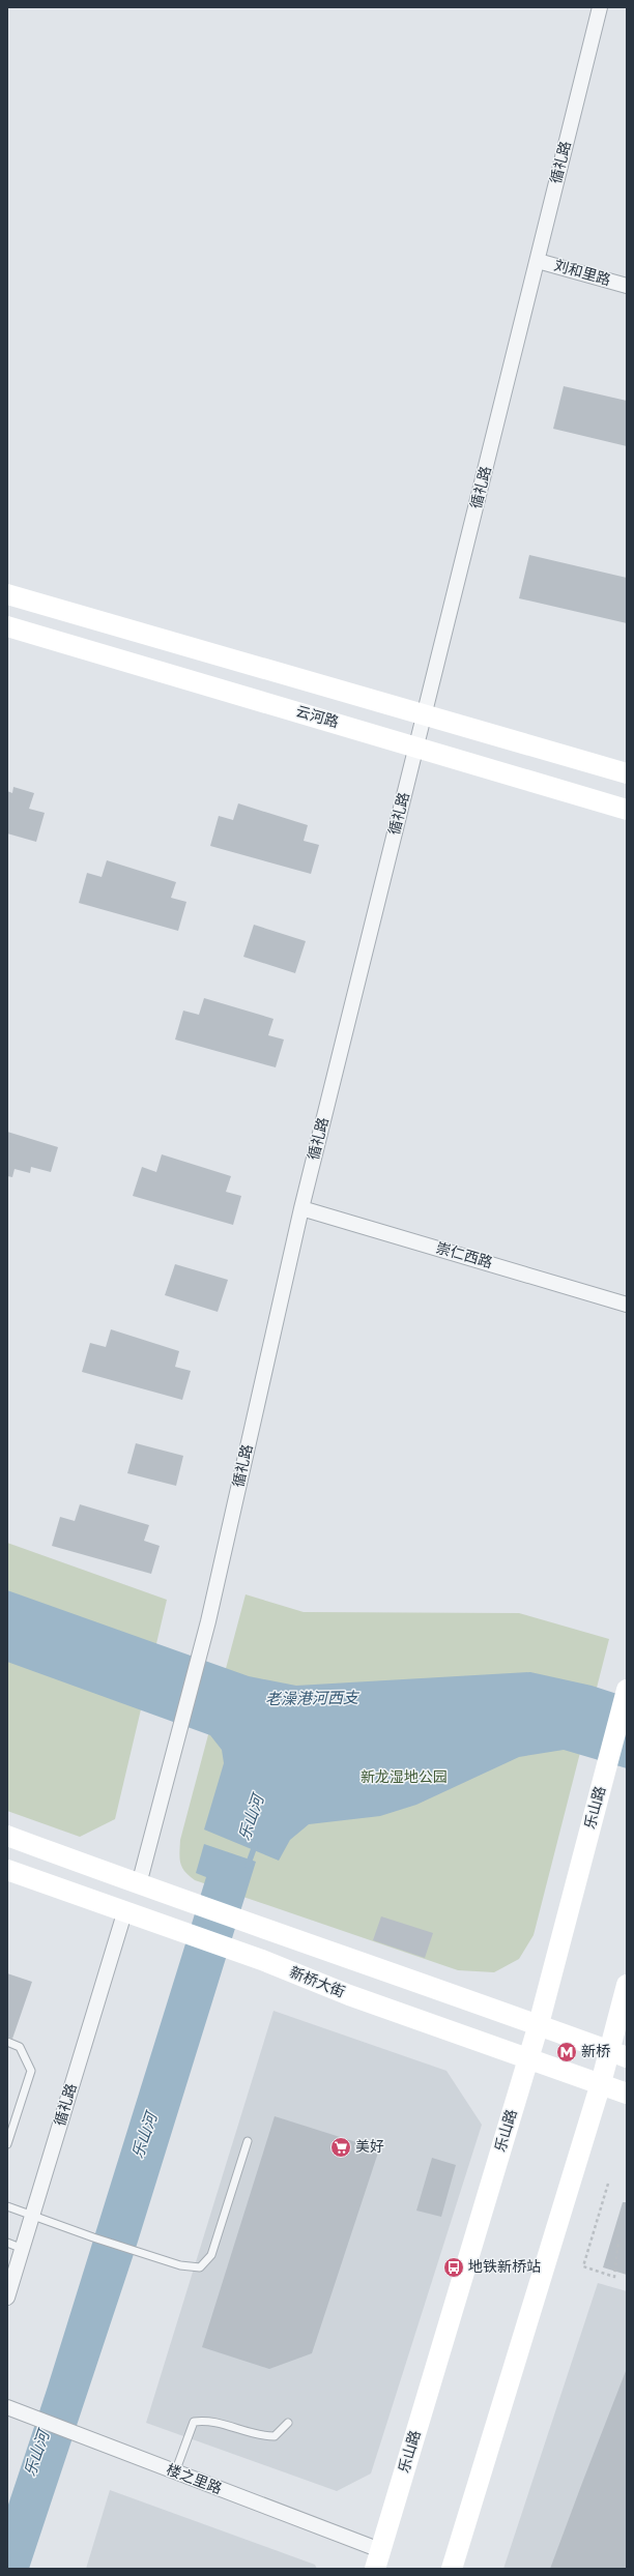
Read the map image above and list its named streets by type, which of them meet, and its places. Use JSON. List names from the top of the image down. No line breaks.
{"streets":{"street":["循礼路","刘和里路","云河路","崇仁西路","乐山路","新桥大街","楼之里路"]},"crossings":[["循礼路","刘和里路"],["循礼路","云河路"],["循礼路","崇仁西路"],["循礼路","新桥大街"],["乐山路","新桥大街"],["乐山路","楼之里路"]],"water":["老澡港河西支","乐山河"],"parks":["新龙湿地公园"],"places":{"metro station":["新桥"],"supermarket":["美好"],"bus stop":["地铁新桥站"]}}
